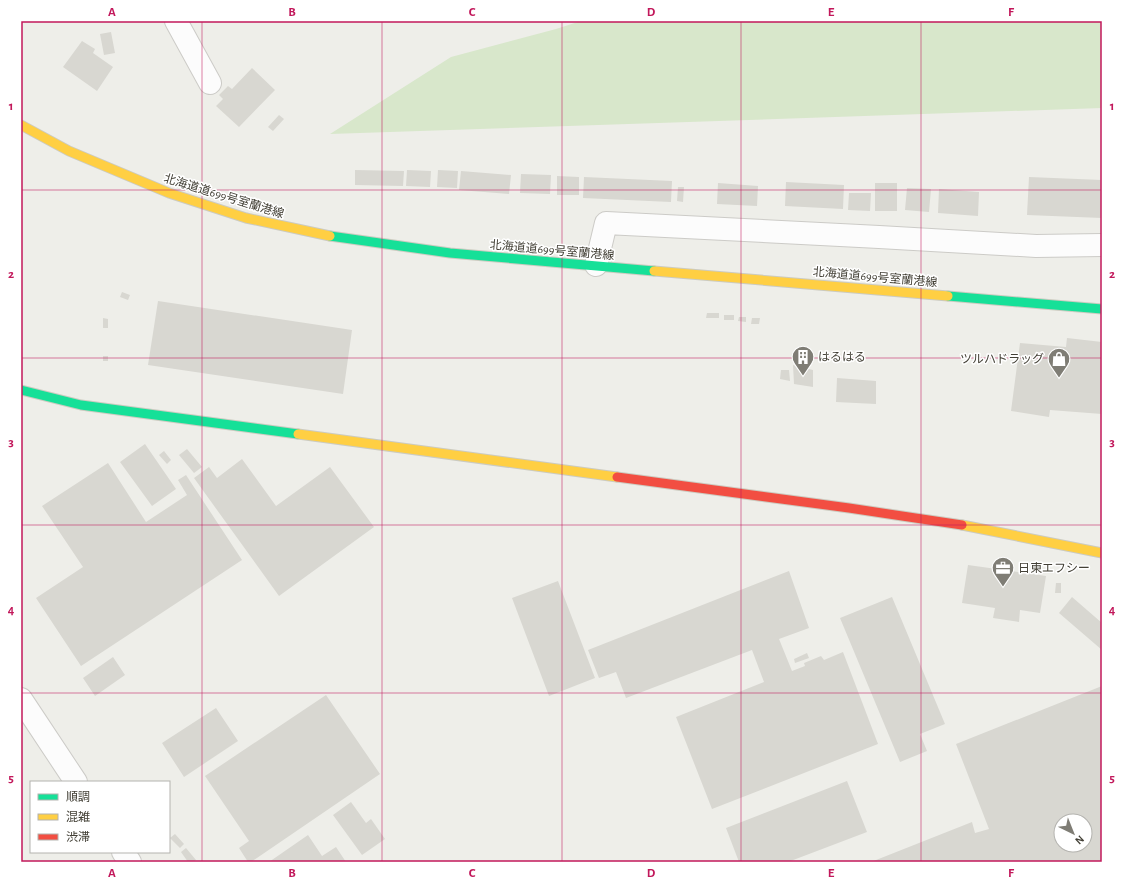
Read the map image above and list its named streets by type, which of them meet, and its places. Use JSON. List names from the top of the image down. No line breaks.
{"streets":{"main road":["北海道道699号室蘭港線"]},"places":{"building":["はるはる"],"shop":["ツルハドラッグ"],"office":["日東エフシー"]},"legend":["順調","混雑","渋滞"],"north":"bottom right","grid":{"columns":["A","B","C","D","E","F"],"rows":["1","2","3","4","5"]}}
